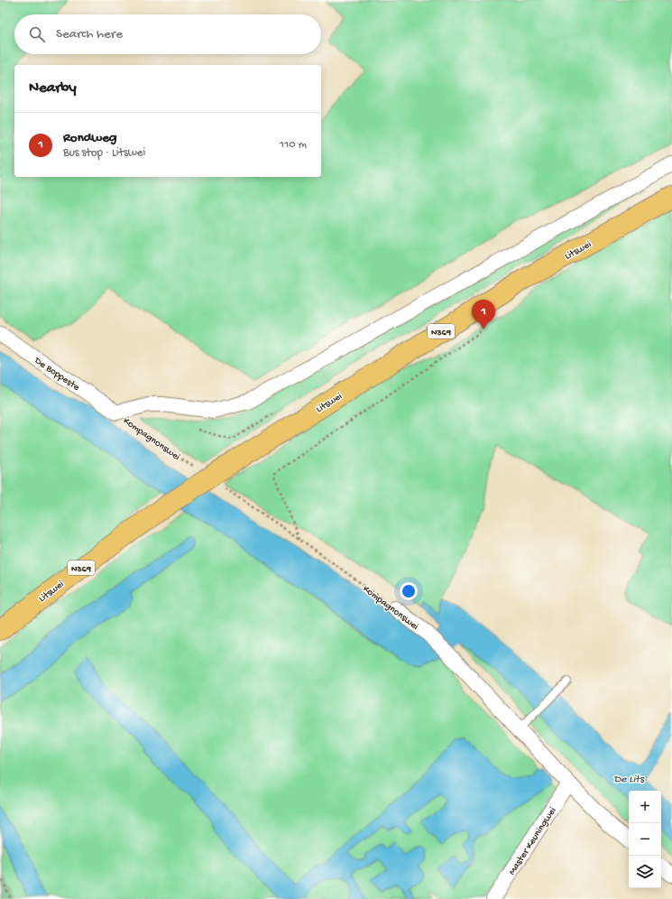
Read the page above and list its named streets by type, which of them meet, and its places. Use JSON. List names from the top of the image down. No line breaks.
{"streets":{"main road":["Litswei","N369"],"street":["De Boppeste","Kompagnonswei","Master Keuningwei"]},"crossings":[["Litswei","Kompagnonswei"],["De Boppeste","Kompagnonswei"],["Kompagnonswei","Master Keuningwei"]],"water":["De Lits"],"page":{"search":"Search here","heading":"Nearby","list":[{"mark":"1","name":"Rondweg","note":"Bus stop · Litswei","value":"110 m"}],"pins":"1","map_buttons":["+","−"]}}
